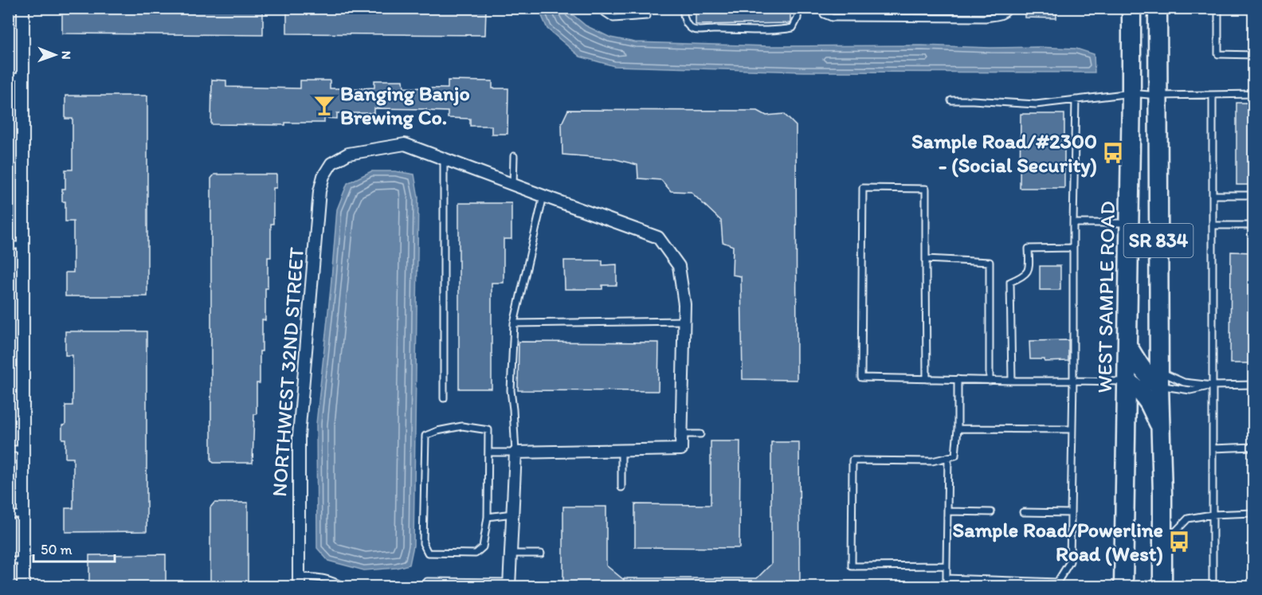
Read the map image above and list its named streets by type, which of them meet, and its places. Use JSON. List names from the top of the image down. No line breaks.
{"streets":{"main road":["SR 834","WEST SAMPLE ROAD"],"street":["NORTHWEST 32ND STREET"]},"places":{"bar":["Banging Banjo Brewing Co."],"bus stop":["Sample Road/#2300 - (Social Security)","Sample Road/Powerline Road (West)"]},"scale_bar":"50 m","north":"right"}
